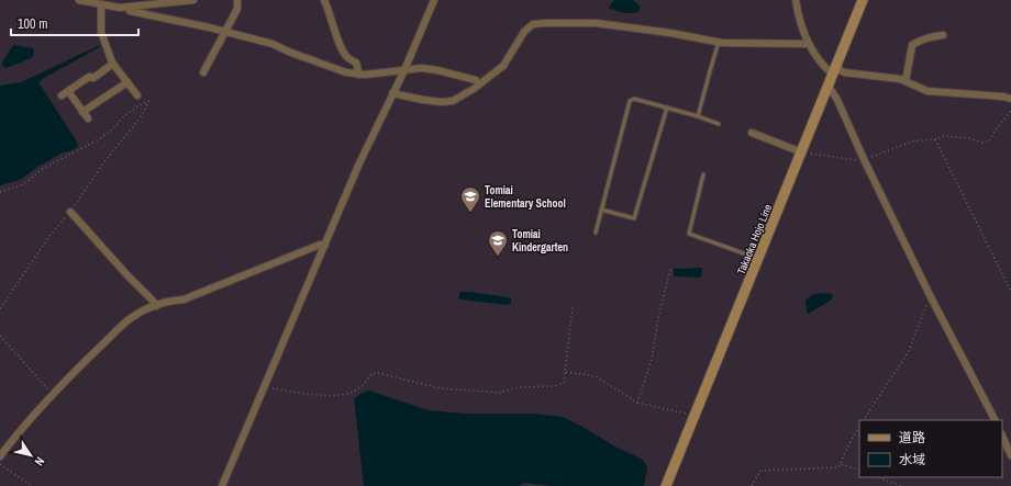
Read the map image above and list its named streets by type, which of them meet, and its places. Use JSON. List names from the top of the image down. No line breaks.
{"streets":{"main road":["Takaoka Hojo Line"]},"places":{"school or university":["Tomiai Elementary School","Tomiai Kindergarten"]},"legend":["道路","水域"],"scale_bar":"100 m","north":"bottom right"}
